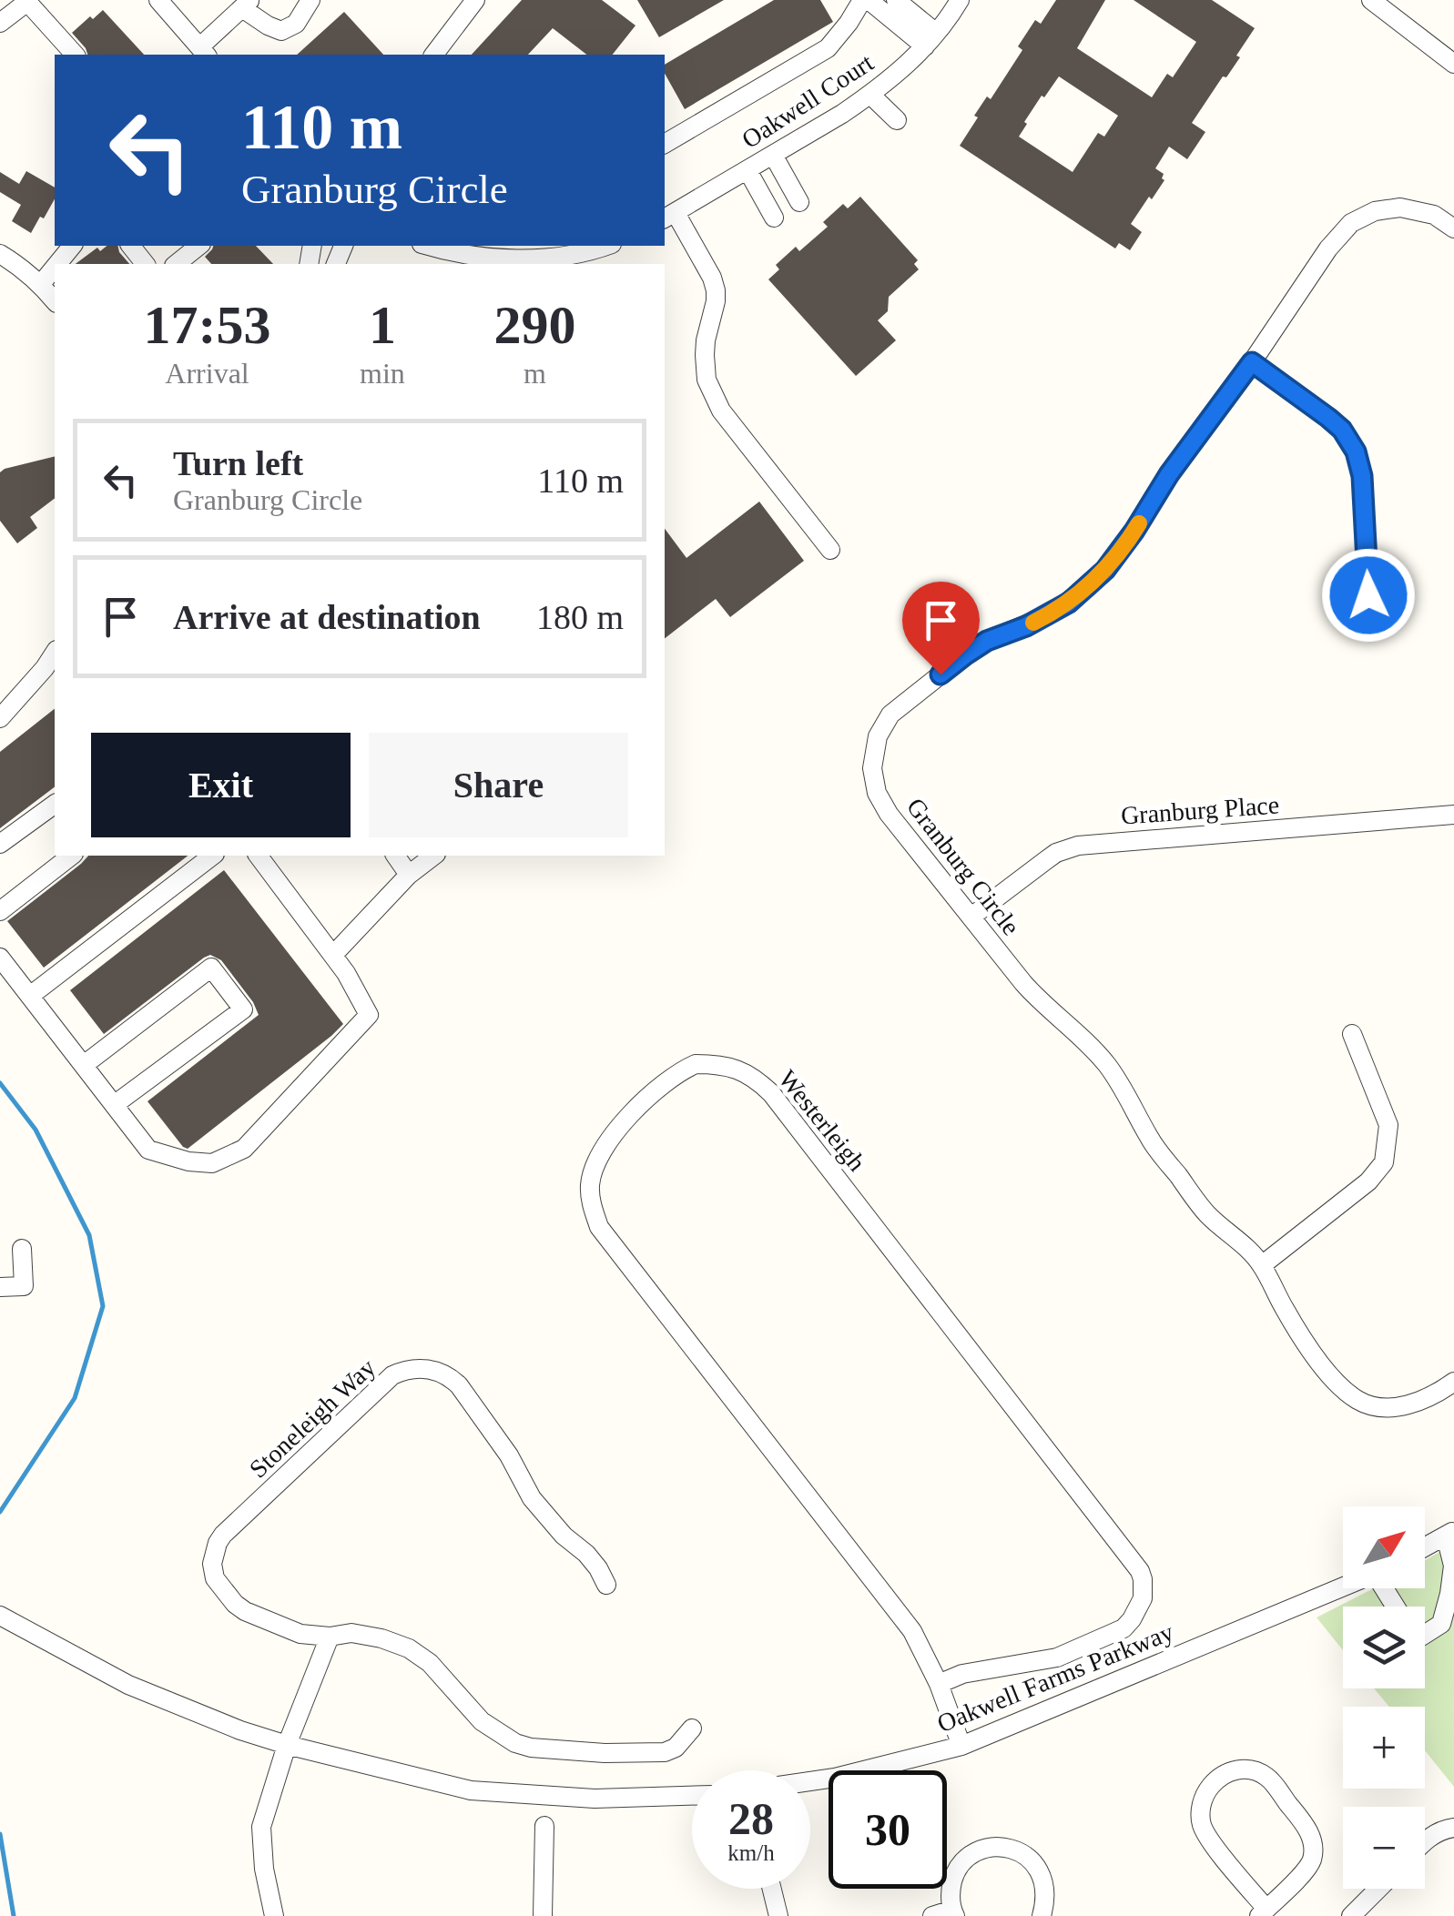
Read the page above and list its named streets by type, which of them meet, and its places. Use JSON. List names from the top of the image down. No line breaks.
{"streets":{"street":["Oakwell Court","Granburg Place","Granburg Circle","Westerleigh","Stoneleigh Way","Oakwell Farms Parkway"]},"crossings":[["Granburg Place","Granburg Circle"],["Westerleigh","Oakwell Farms Parkway"]],"north":"top right","page":{"turn":["110 m","Granburg Circle"],"eta":["17:53","Arrival","1","min","290","m"],"list":[{"name":"Turn left","note":"Granburg Circle","value":"110 m"},{"name":"Arrive at destination","value":"180 m"}],"buttons":["Exit","Share"],"map_buttons":["+","−"],"speed":"28 km/h","limit":"30"}}
